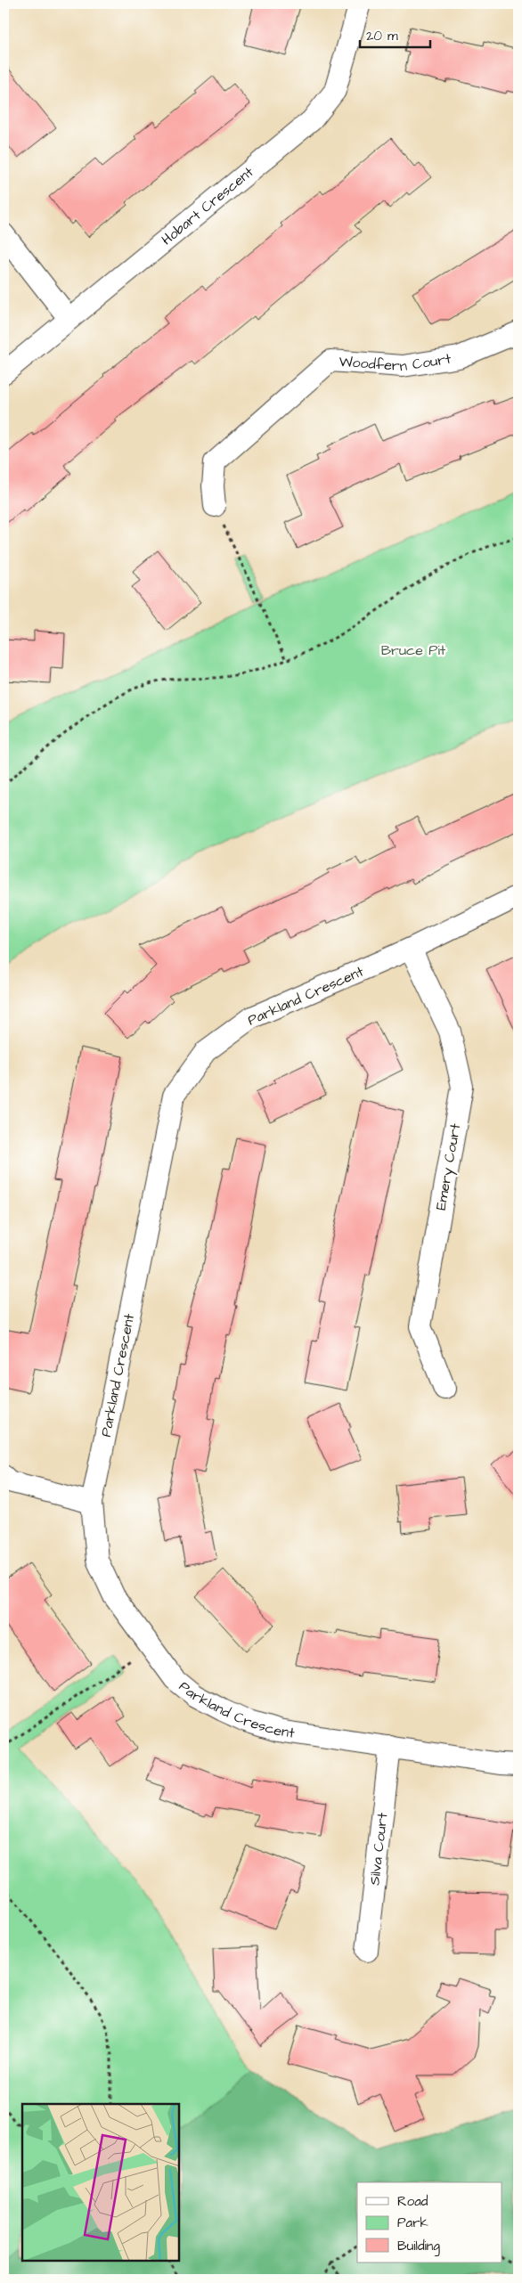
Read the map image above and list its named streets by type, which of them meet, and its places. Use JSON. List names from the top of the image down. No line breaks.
{"streets":{"street":["Hobart Crescent","Woodfern Court","Parkland Crescent","Emery Court","Silva Court"]},"crossings":[["Parkland Crescent","Emery Court"],["Parkland Crescent","Silva Court"]],"parks":["Bruce Pit"],"legend":["Road","Park","Building"],"scale_bar":"20 m"}
